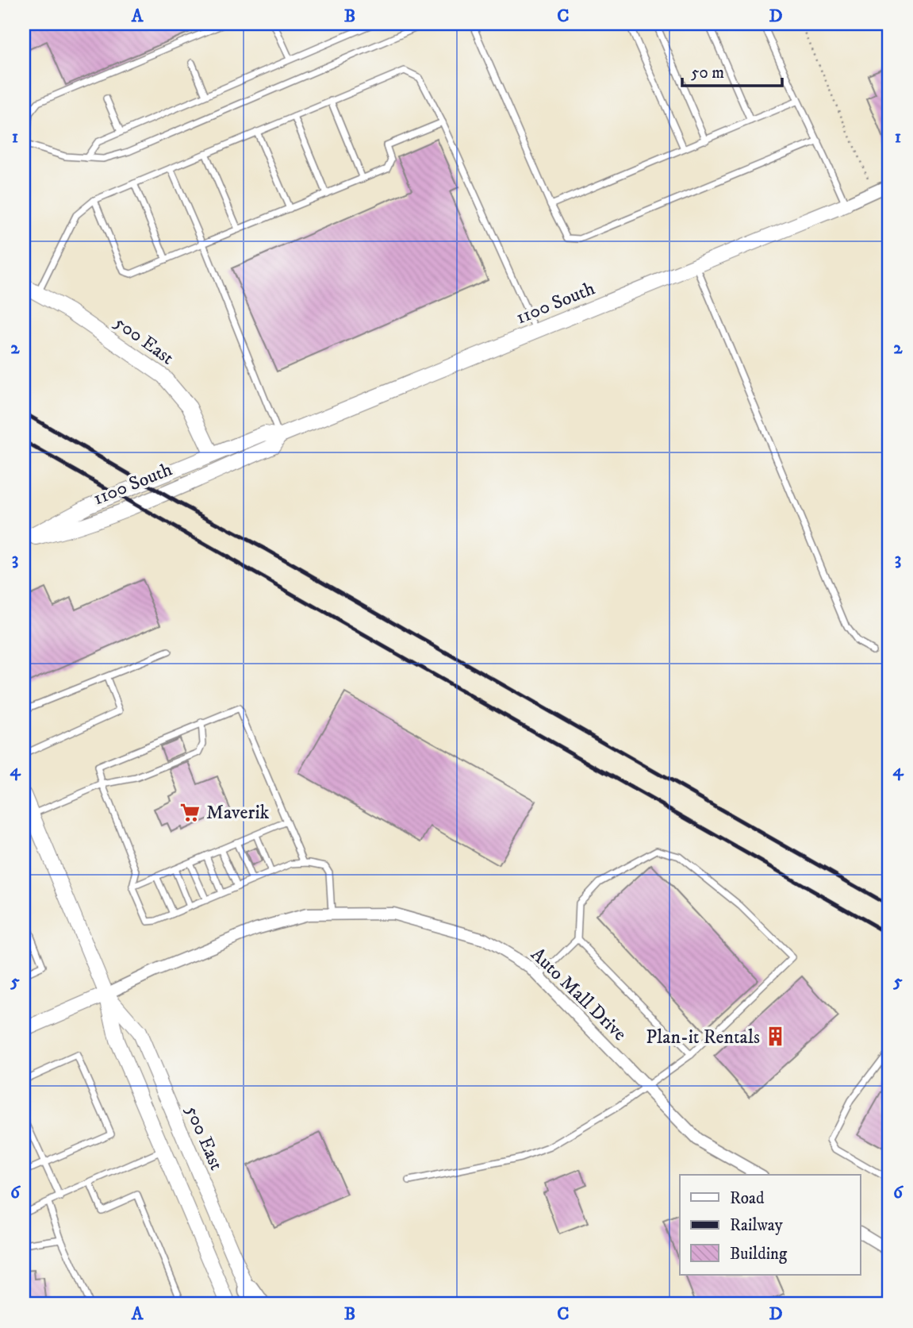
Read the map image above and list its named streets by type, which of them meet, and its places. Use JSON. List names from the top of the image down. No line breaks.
{"streets":{"street":["1100 South","500 East","Auto Mall Drive"]},"crossings":[["1100 South","500 East"],["500 East","Auto Mall Drive"]],"places":{"supermarket":["Maverik"],"building":["Plan-it Rentals"]},"legend":["Road","Railway","Building"],"scale_bar":"50 m","grid":{"columns":["A","B","C","D"],"rows":["1","2","3","4","5","6"]}}
